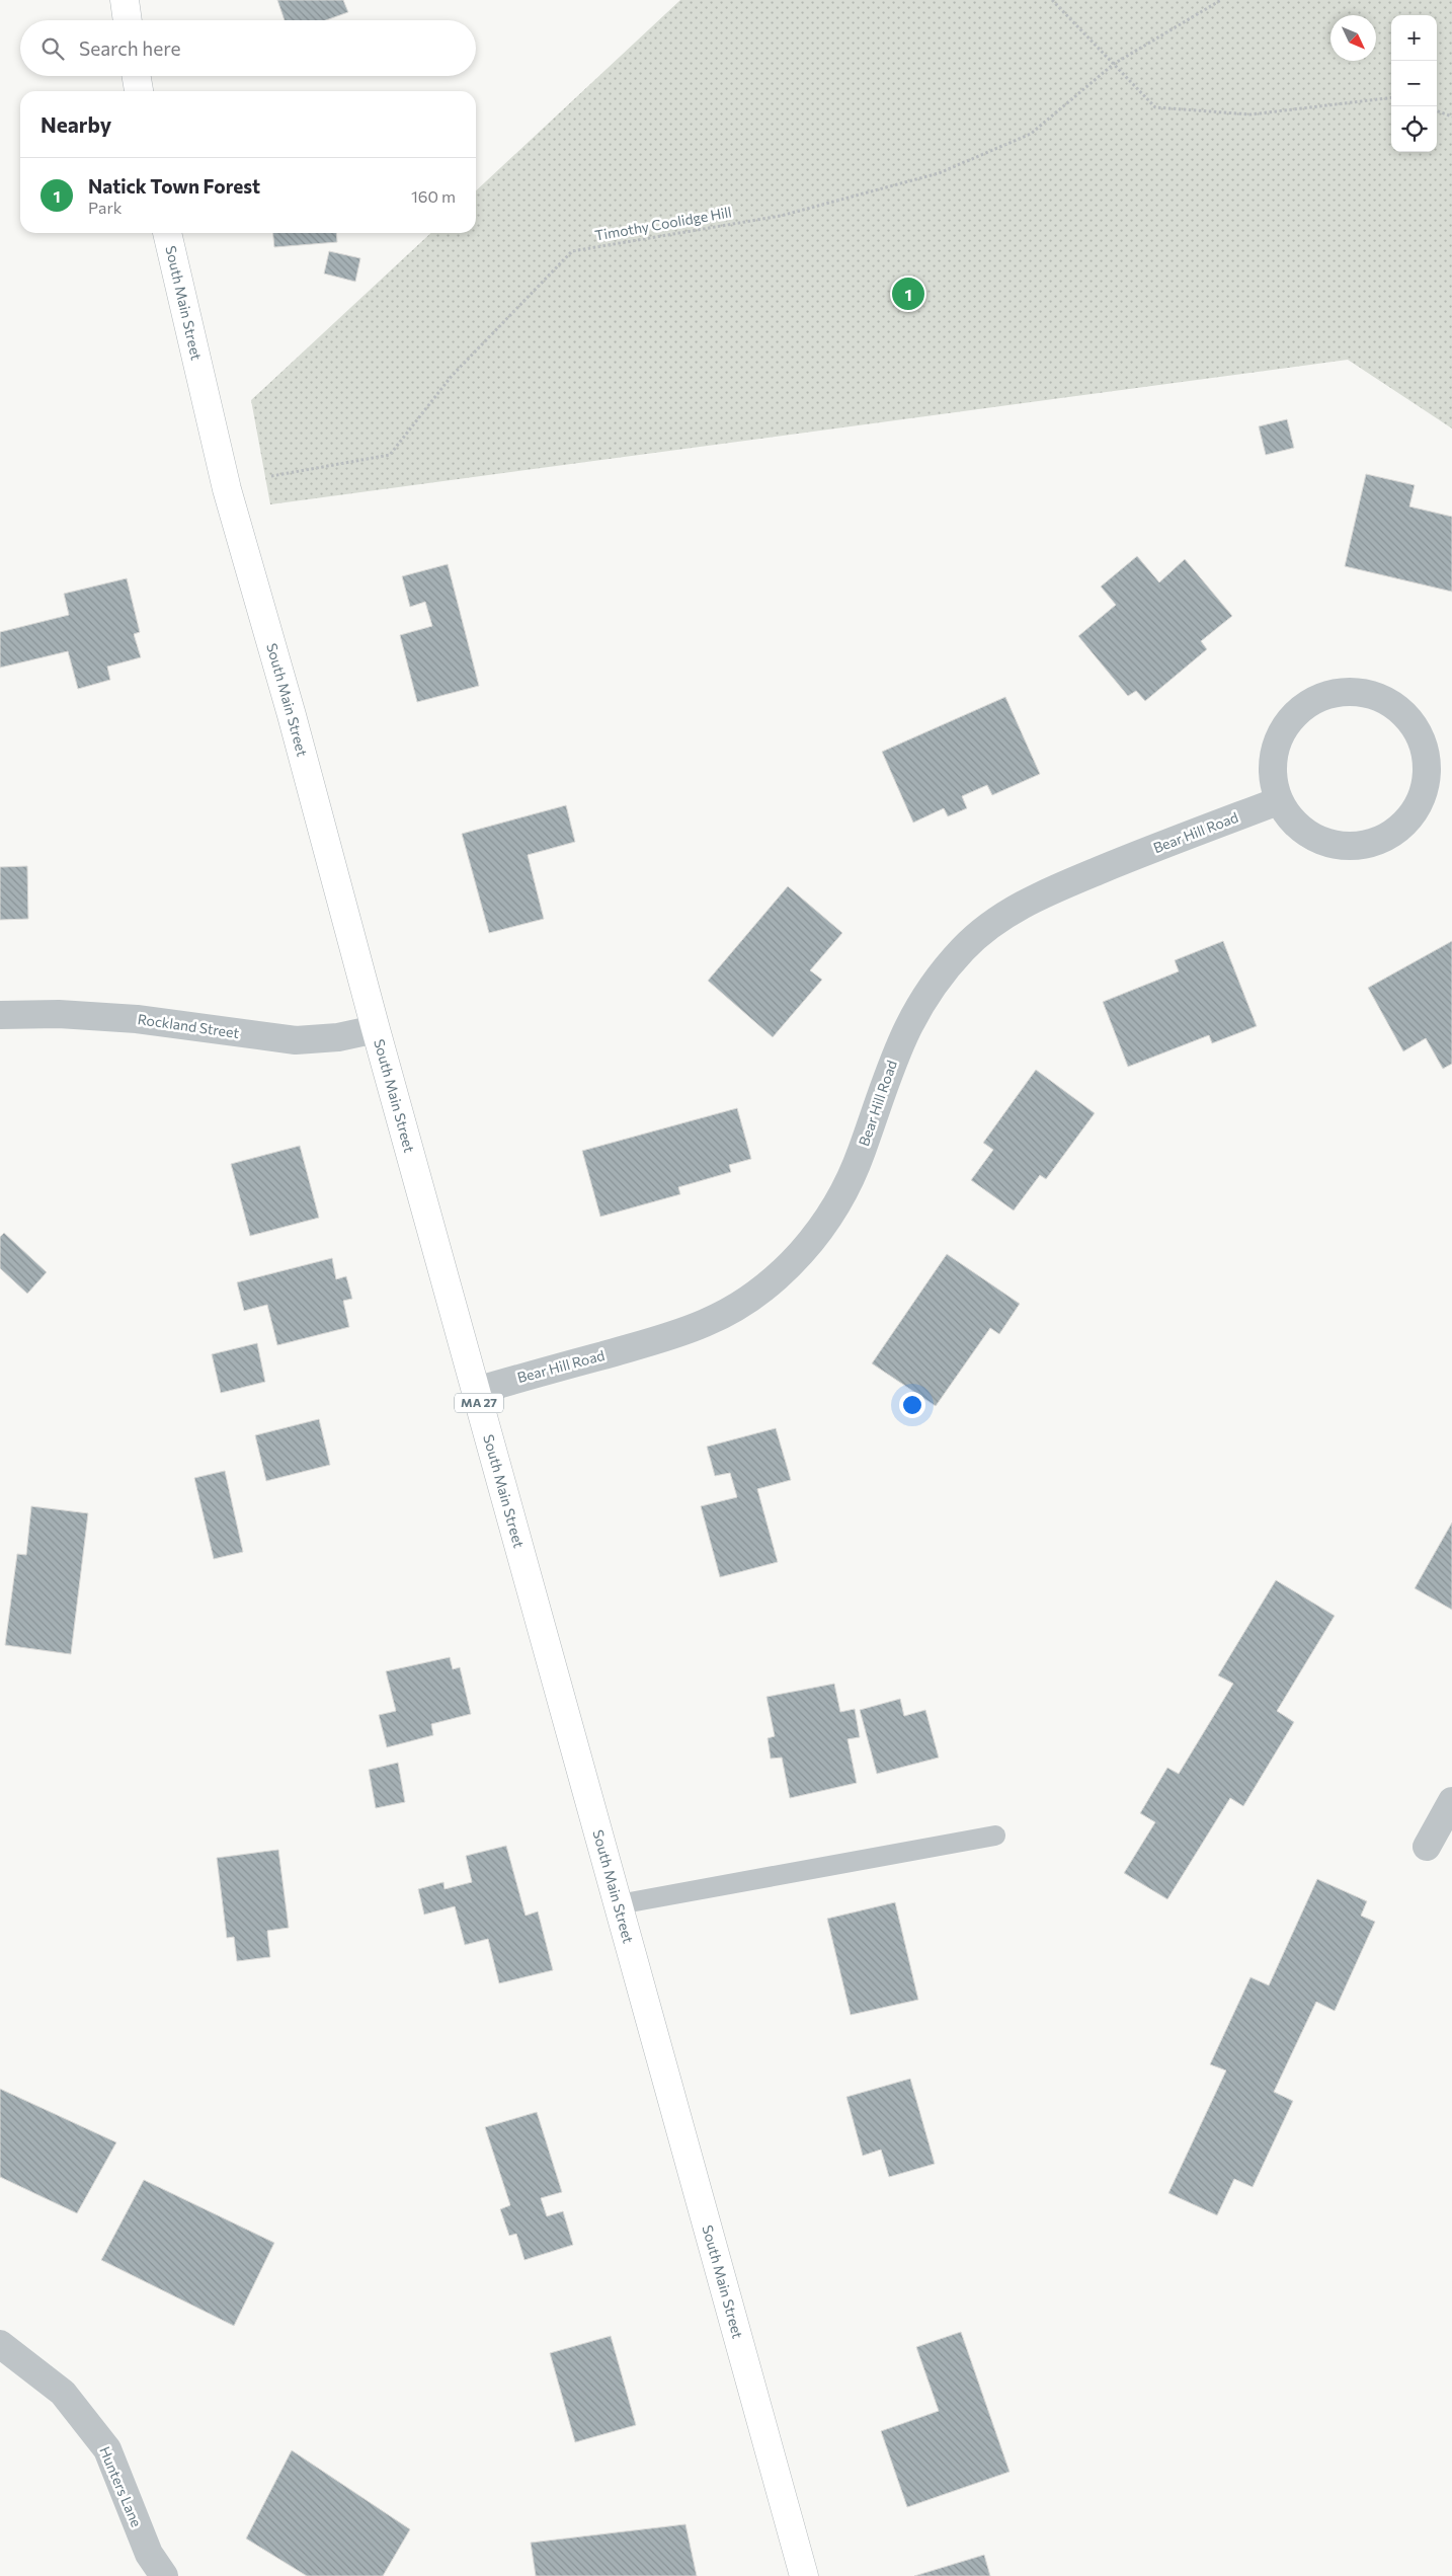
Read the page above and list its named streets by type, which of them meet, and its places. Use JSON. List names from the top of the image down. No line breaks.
{"streets":{"main road":["South Main Street","MA 27"],"street":["Bear Hill Road","Rockland Street","Hunters Lane"],"path":["Timothy Coolidge Hill"]},"crossings":[["South Main Street","Bear Hill Road"],["South Main Street","Rockland Street"]],"north":"bottom right","page":{"map_buttons":["+","−"],"search":"Search here","heading":"Nearby","list":[{"mark":"1","name":"Natick Town Forest","note":"Park","value":"160 m"}],"pins":"1"}}
